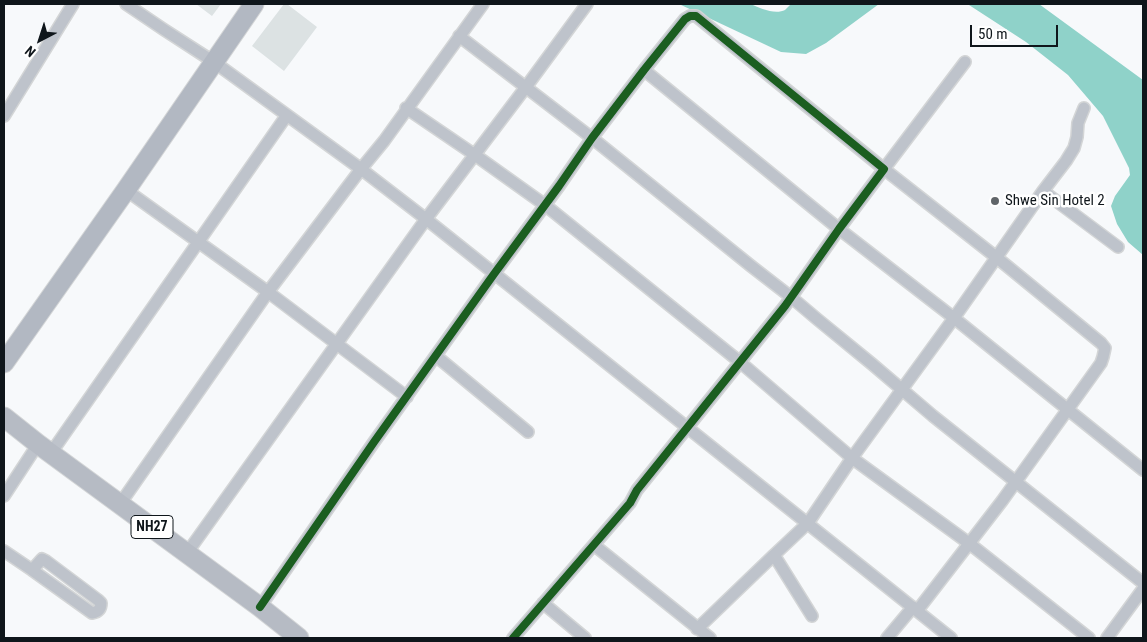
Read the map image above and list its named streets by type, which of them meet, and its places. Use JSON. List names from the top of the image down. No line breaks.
{"streets":{"main road":["NH27"]},"places":["Shwe Sin Hotel 2"],"scale_bar":"50 m","north":"bottom left"}
